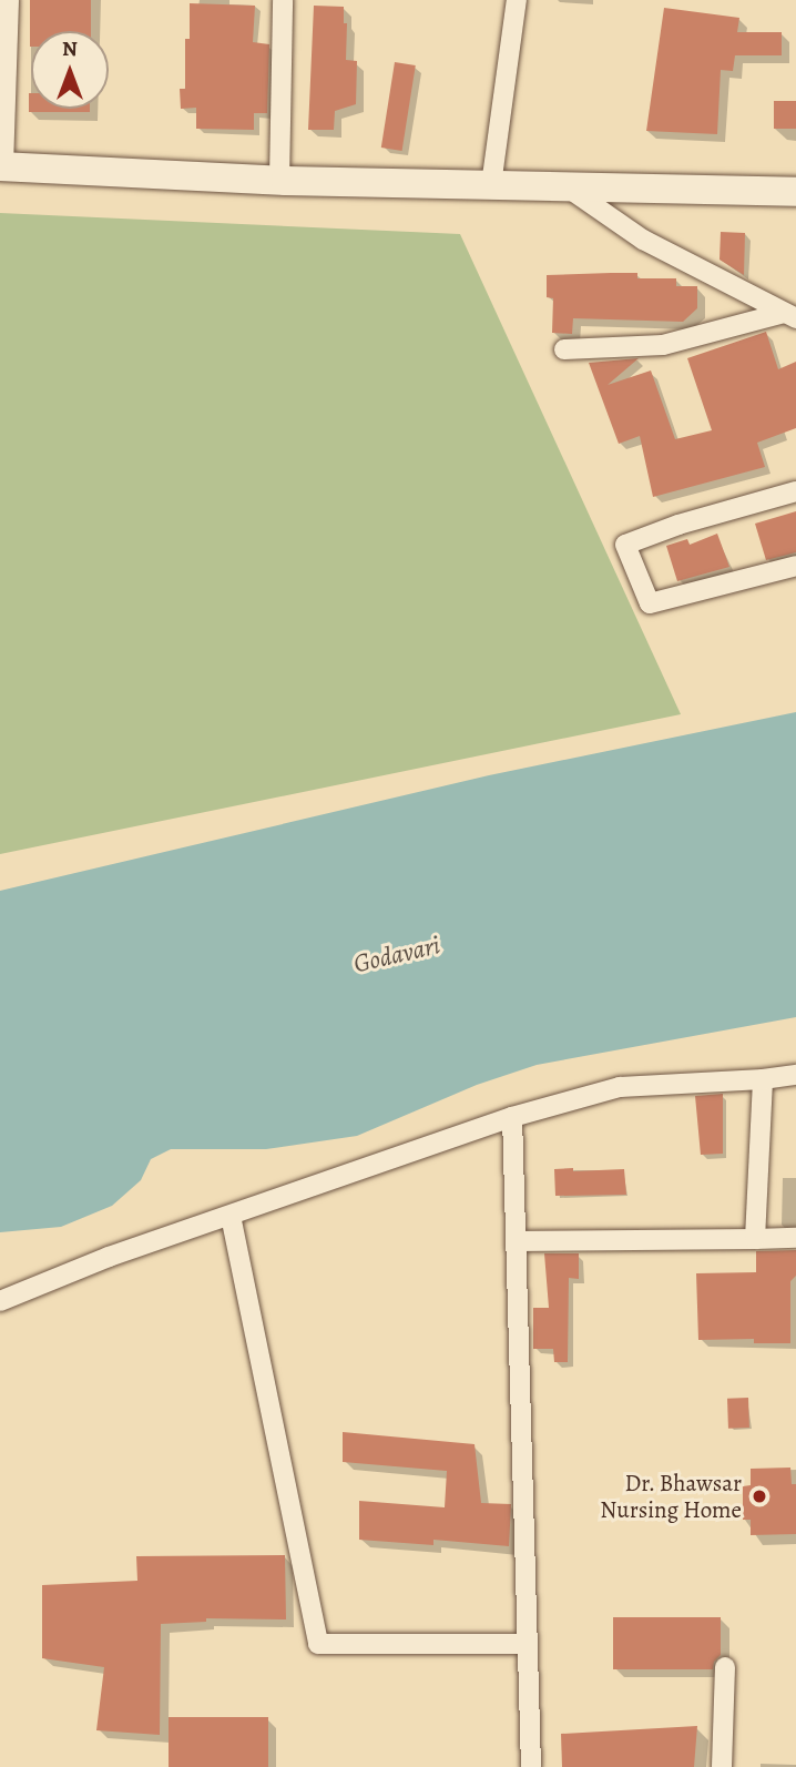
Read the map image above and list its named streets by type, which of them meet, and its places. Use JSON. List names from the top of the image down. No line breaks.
{"water":["Godavari"],"places":["Dr. Bhawsar Nursing Home"],"north":"top"}
